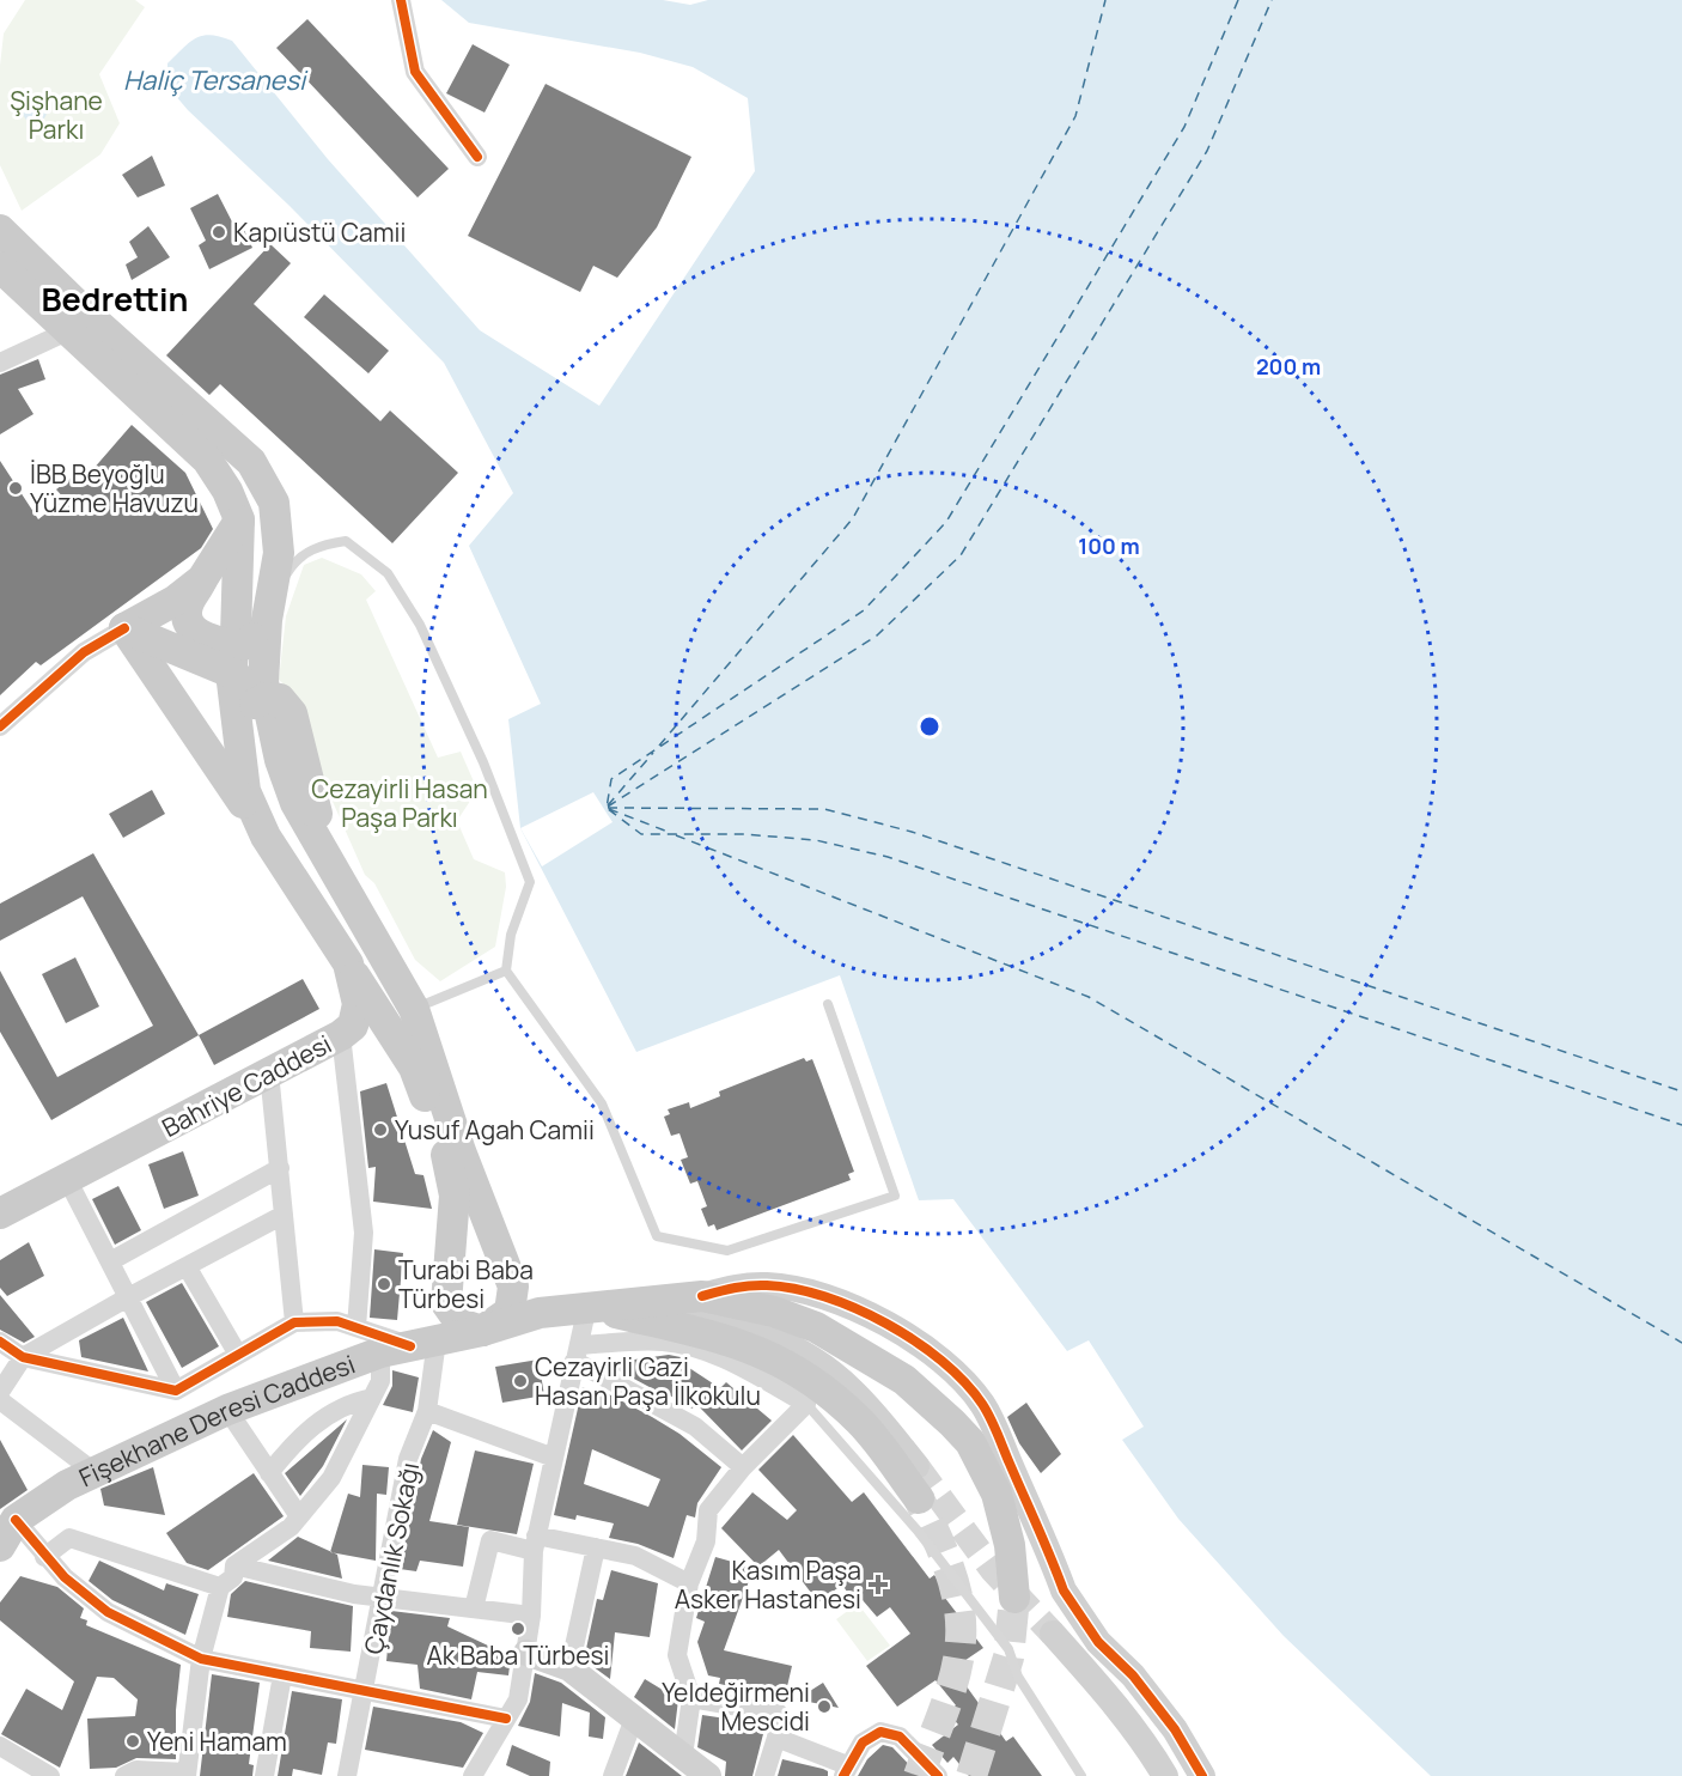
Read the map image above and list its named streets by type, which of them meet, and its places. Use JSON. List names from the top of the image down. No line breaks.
{"streets":{"main road":["Bahriye Caddesi","Fişekhane Deresi Caddesi"],"street":["Çaydanlık Sokağı"]},"crossings":[["Fişekhane Deresi Caddesi","Çaydanlık Sokağı"]],"districts":["Bedrettin"],"water":["Haliç Tersanesi"],"parks":["Şişhane Parkı","Cezayirli Hasan Paşa Parkı"],"places":{"other":["Kapıüstü Camii","İBB Beyoğlu Yüzme Havuzu","Yusuf Agah Camii","Turabi Baba Türbesi","Cezayirli Gazi Hasan Paşa İlkokulu","Ak Baba Türbesi","Yeldeğirmeni Mescidi","Yeni Hamam"],"health":["Kasım Paşa Asker Hastanesi"]},"rings":["200 m","100 m"]}
